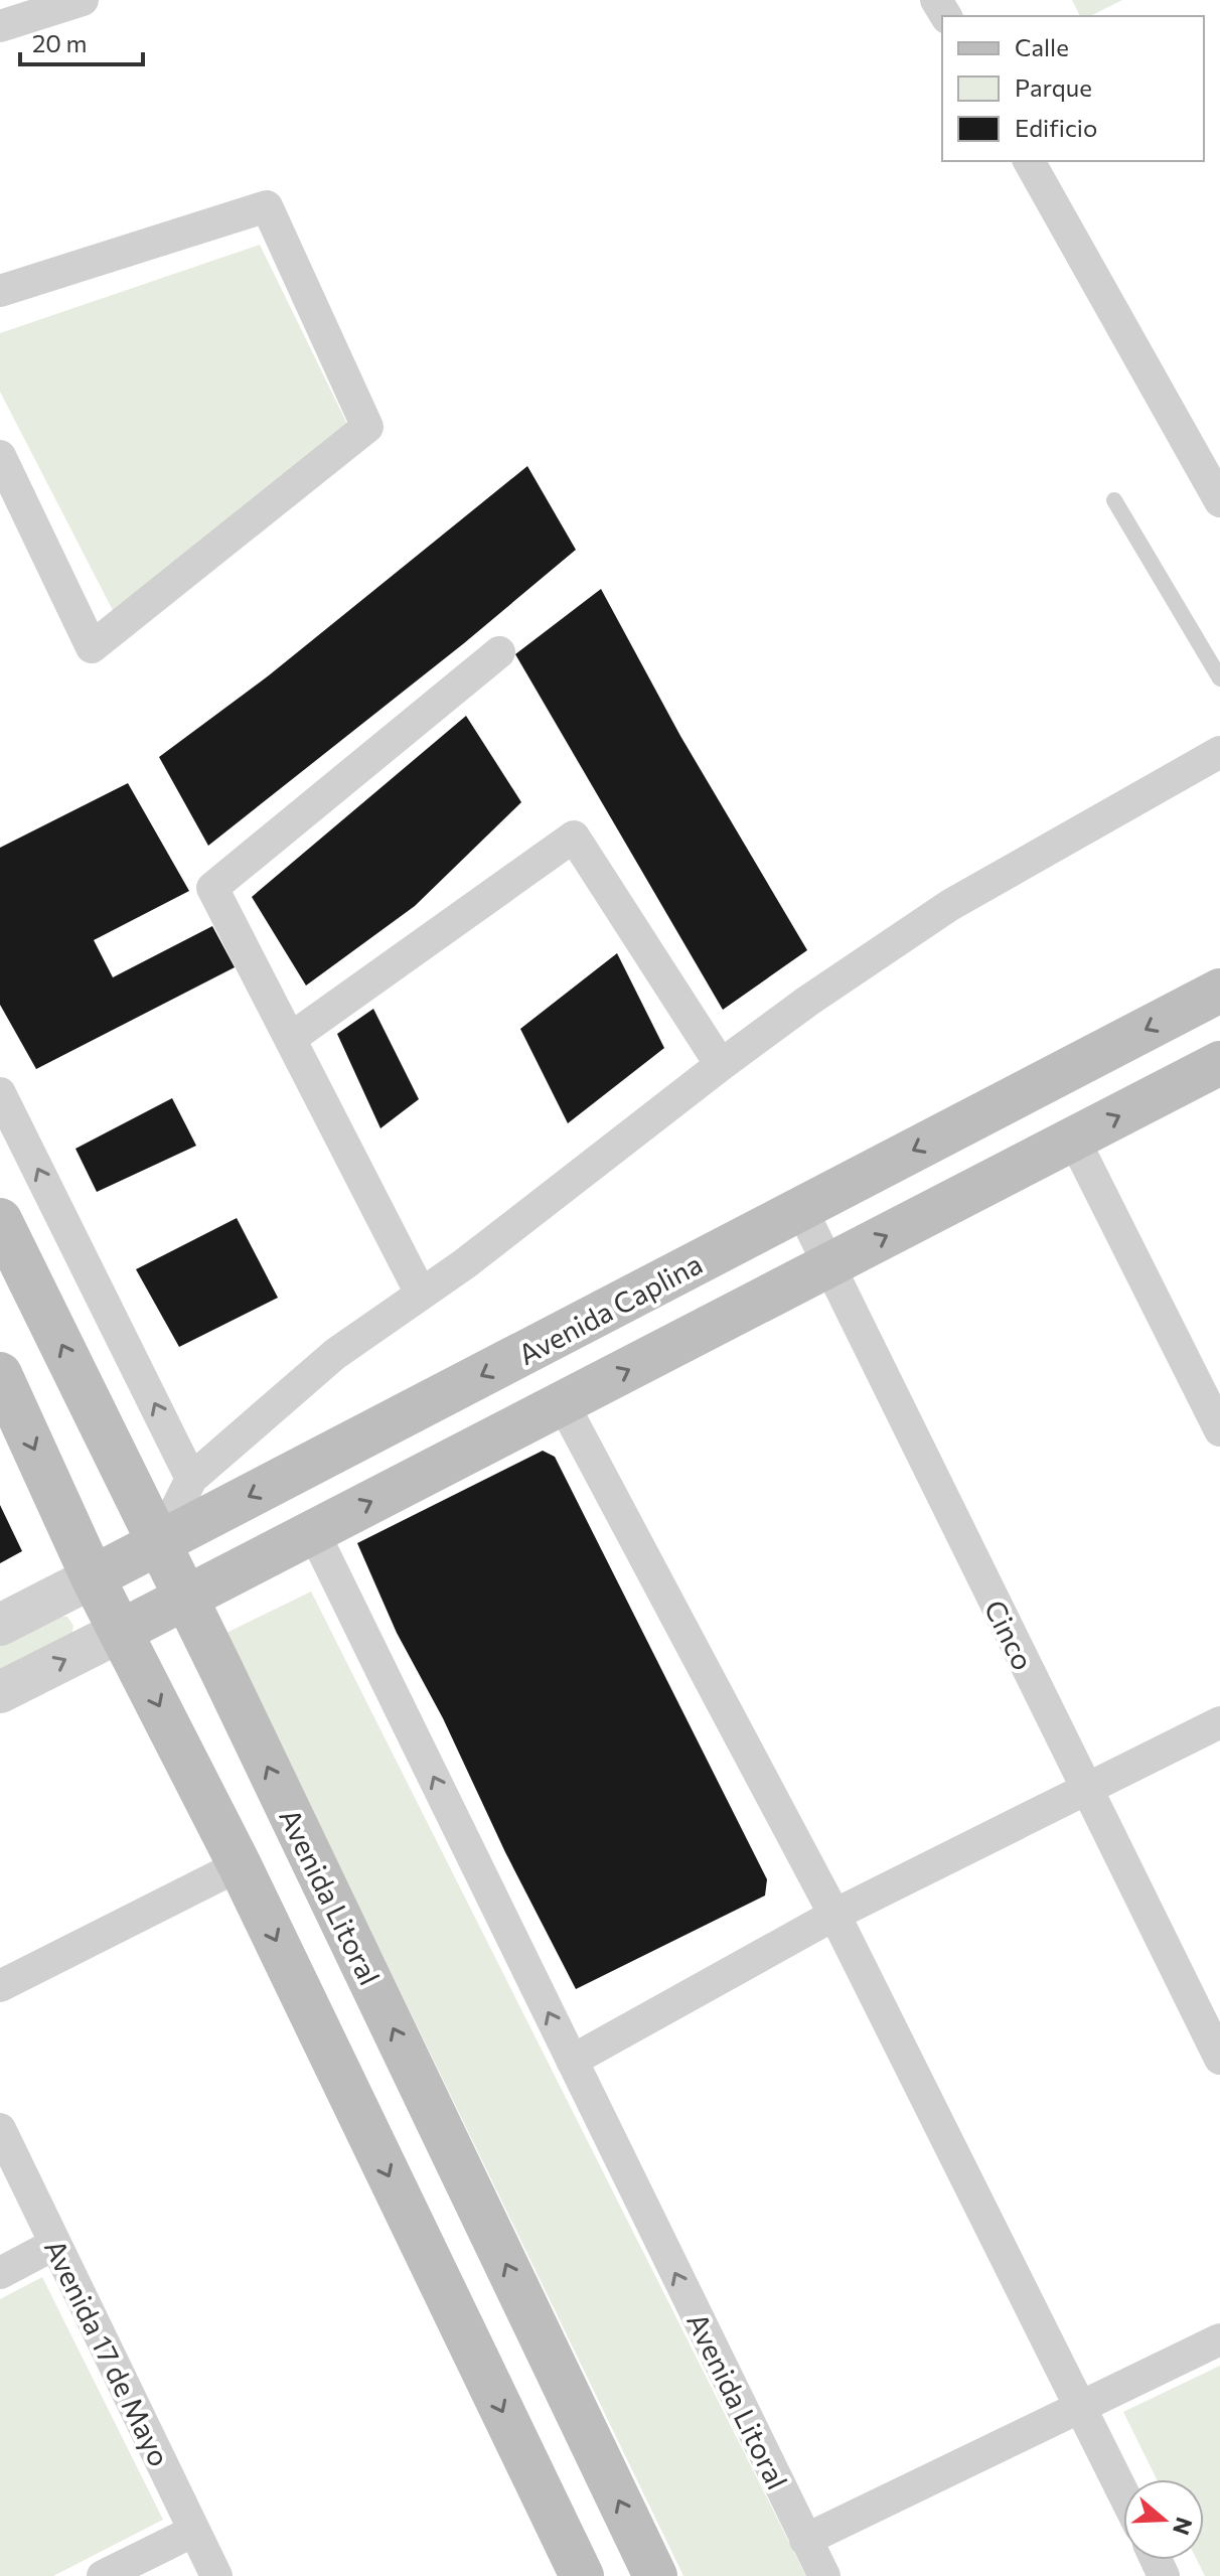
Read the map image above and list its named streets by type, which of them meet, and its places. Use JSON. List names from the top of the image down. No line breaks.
{"streets":{"main road":["Avenida Caplina","Avenida Litoral"],"street":["Cinco","Avenida 17 de Mayo"]},"crossings":[["Avenida Caplina","Cinco"],["Avenida Caplina","Avenida Litoral"]],"legend":["Calle","Parque","Edificio"],"scale_bar":"20 m","north":"right"}
